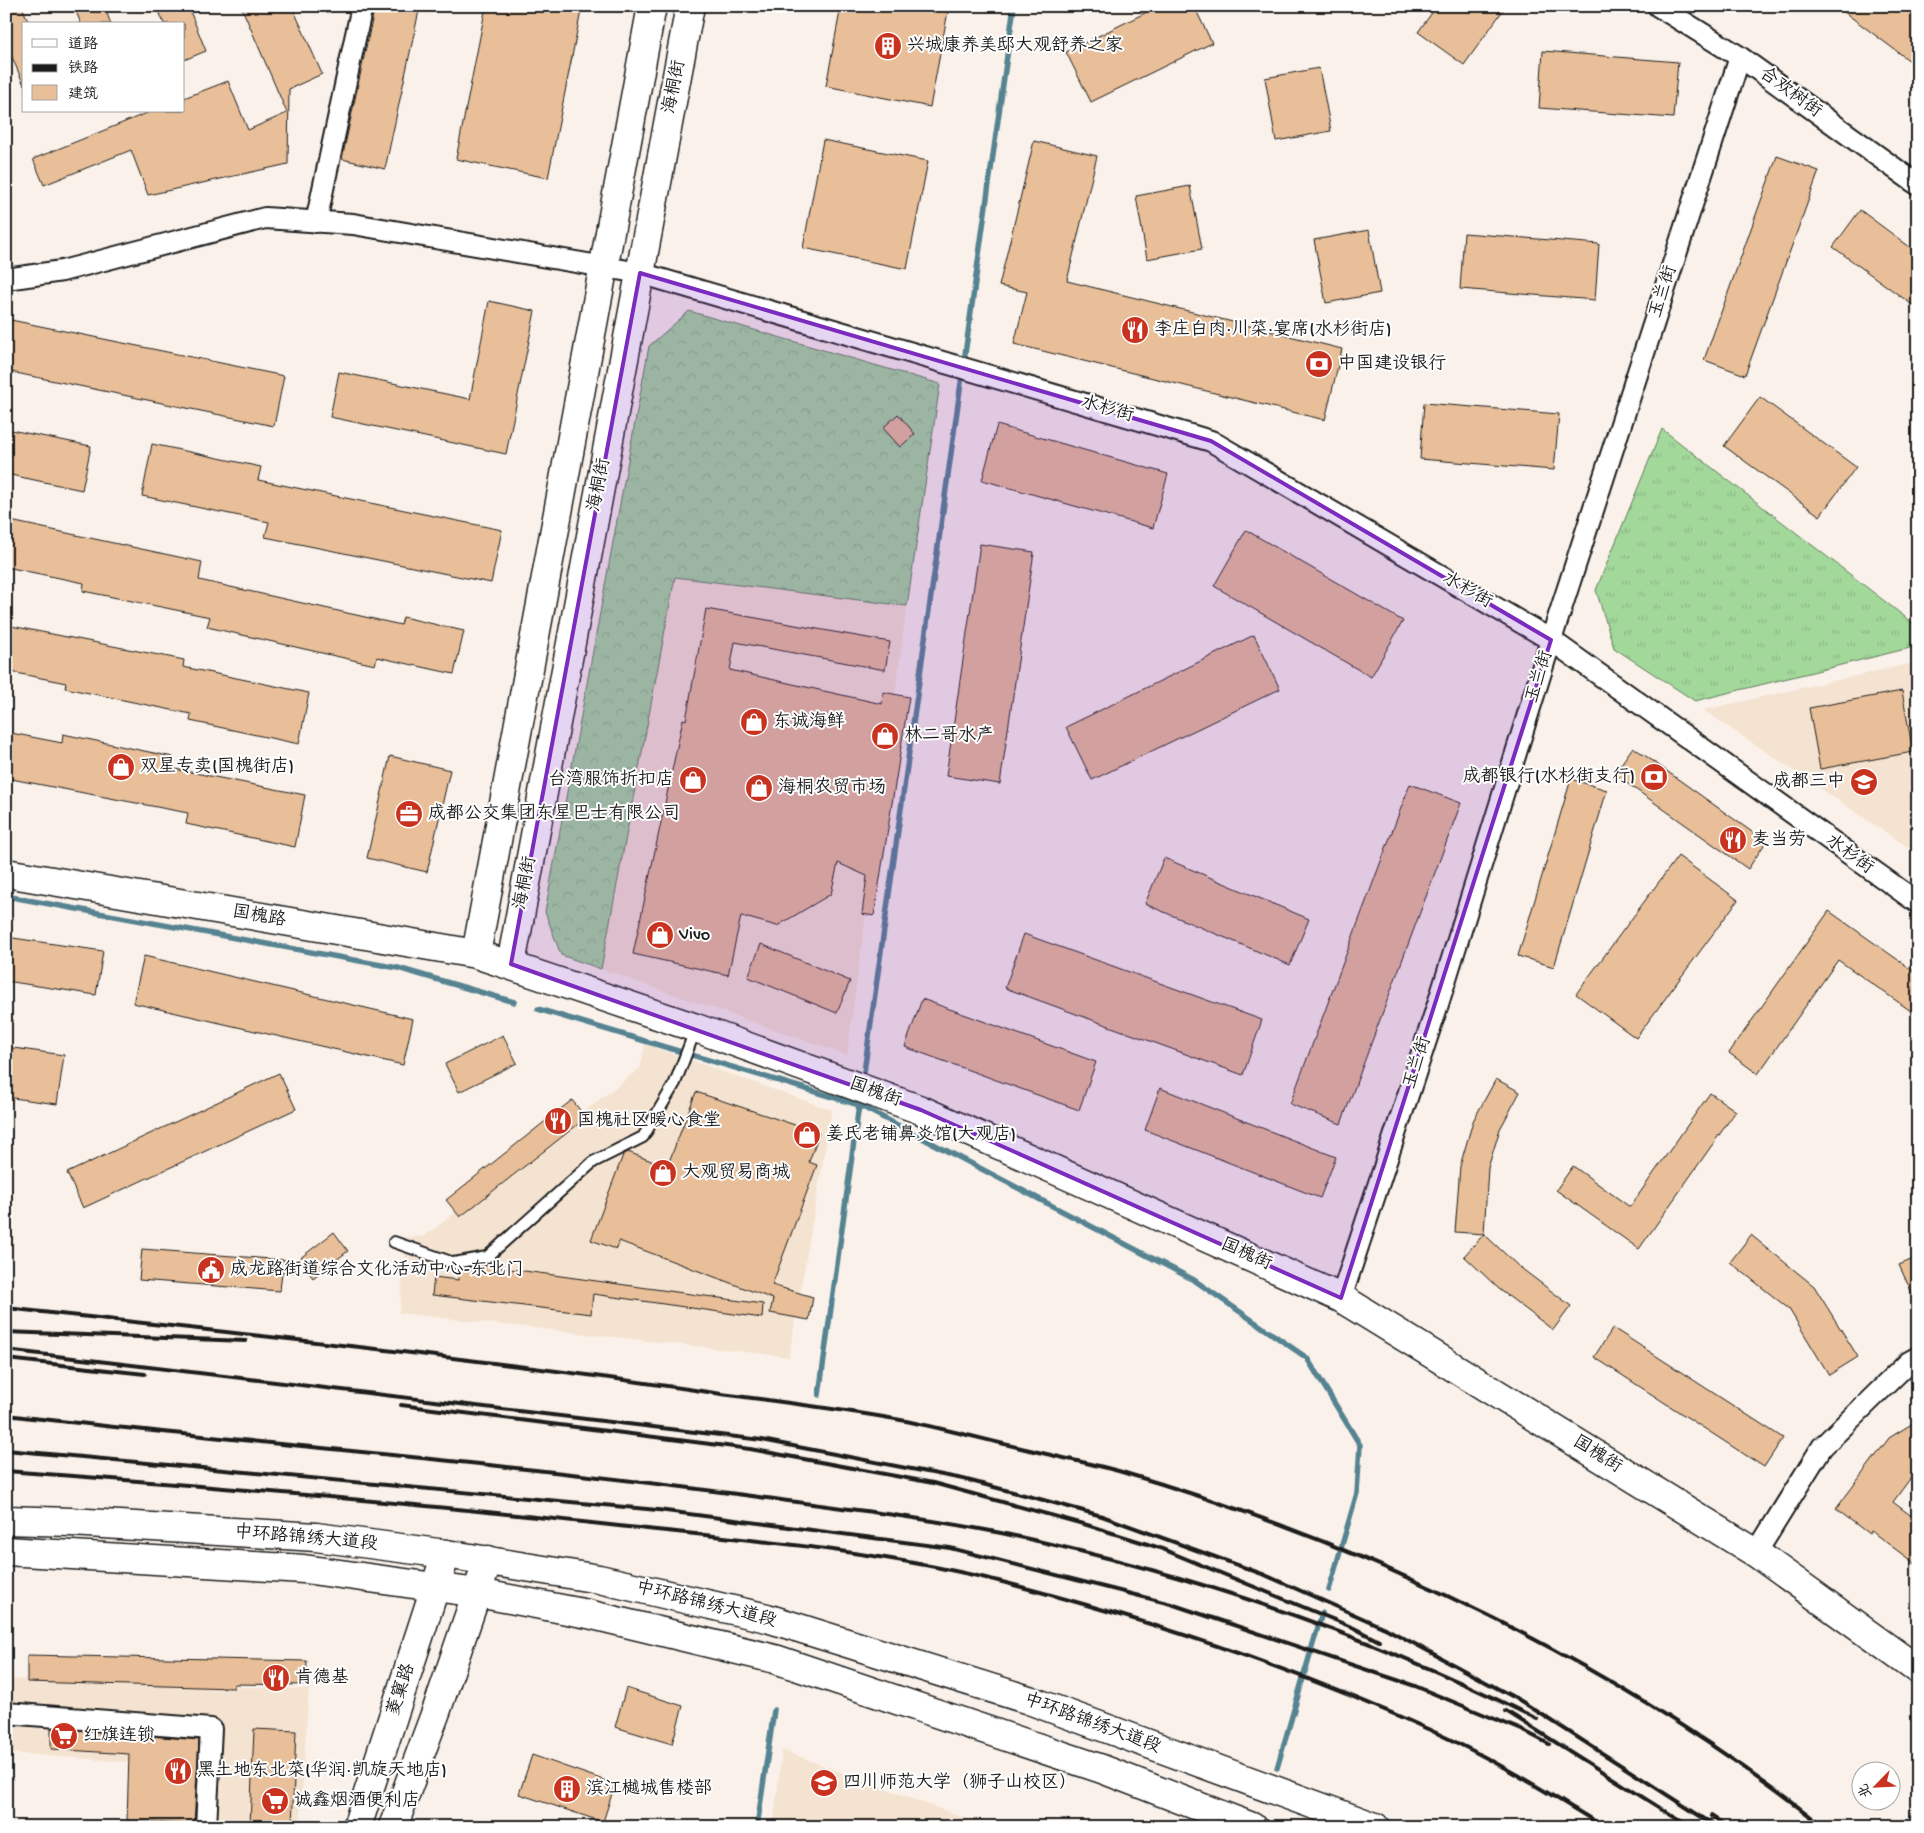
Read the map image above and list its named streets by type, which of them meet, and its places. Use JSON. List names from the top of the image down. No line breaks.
{"streets":{"street":["海桐街","合欢树街","玉兰街","水杉街","国槐路","国槐街","中环路锦绣大道段","菱窠路"]},"crossings":[["海桐街","水杉街"],["海桐街","国槐路"],["海桐街","国槐街"],["合欢树街","玉兰街"],["玉兰街","水杉街"],["玉兰街","国槐街"],["国槐路","国槐街"],["中环路锦绣大道段","菱窠路"]],"places":{"building":["兴城康养美邸大观舒养之家","滨江樾城售楼部"],"restaurant":["李庄白肉·川菜·宴席(水杉街店)","麦当劳","国槐社区暖心食堂","肯德基","黑土地东北菜(华润·凯旋天地店)"],"bank":["中国建设银行","成都银行(水杉街支行)"],"shop":["东诚海鲜","林二哥水产","双星专卖(国槐街店)","台湾服饰折扣店","海桐农贸市场","Vivo","姜氏老铺鼻炎馆(大观店)","大观贸易商城"],"school or university":["成都三中","四川师范大学（狮子山校区）"],"office":["成都公交集团东星巴士有限公司"],"public building":["成龙路街道综合文化活动中心-东北门"],"supermarket":["红旗连锁","诚鑫烟酒便利店"]},"legend":["道路","铁路","建筑"],"north":"bottom left"}
